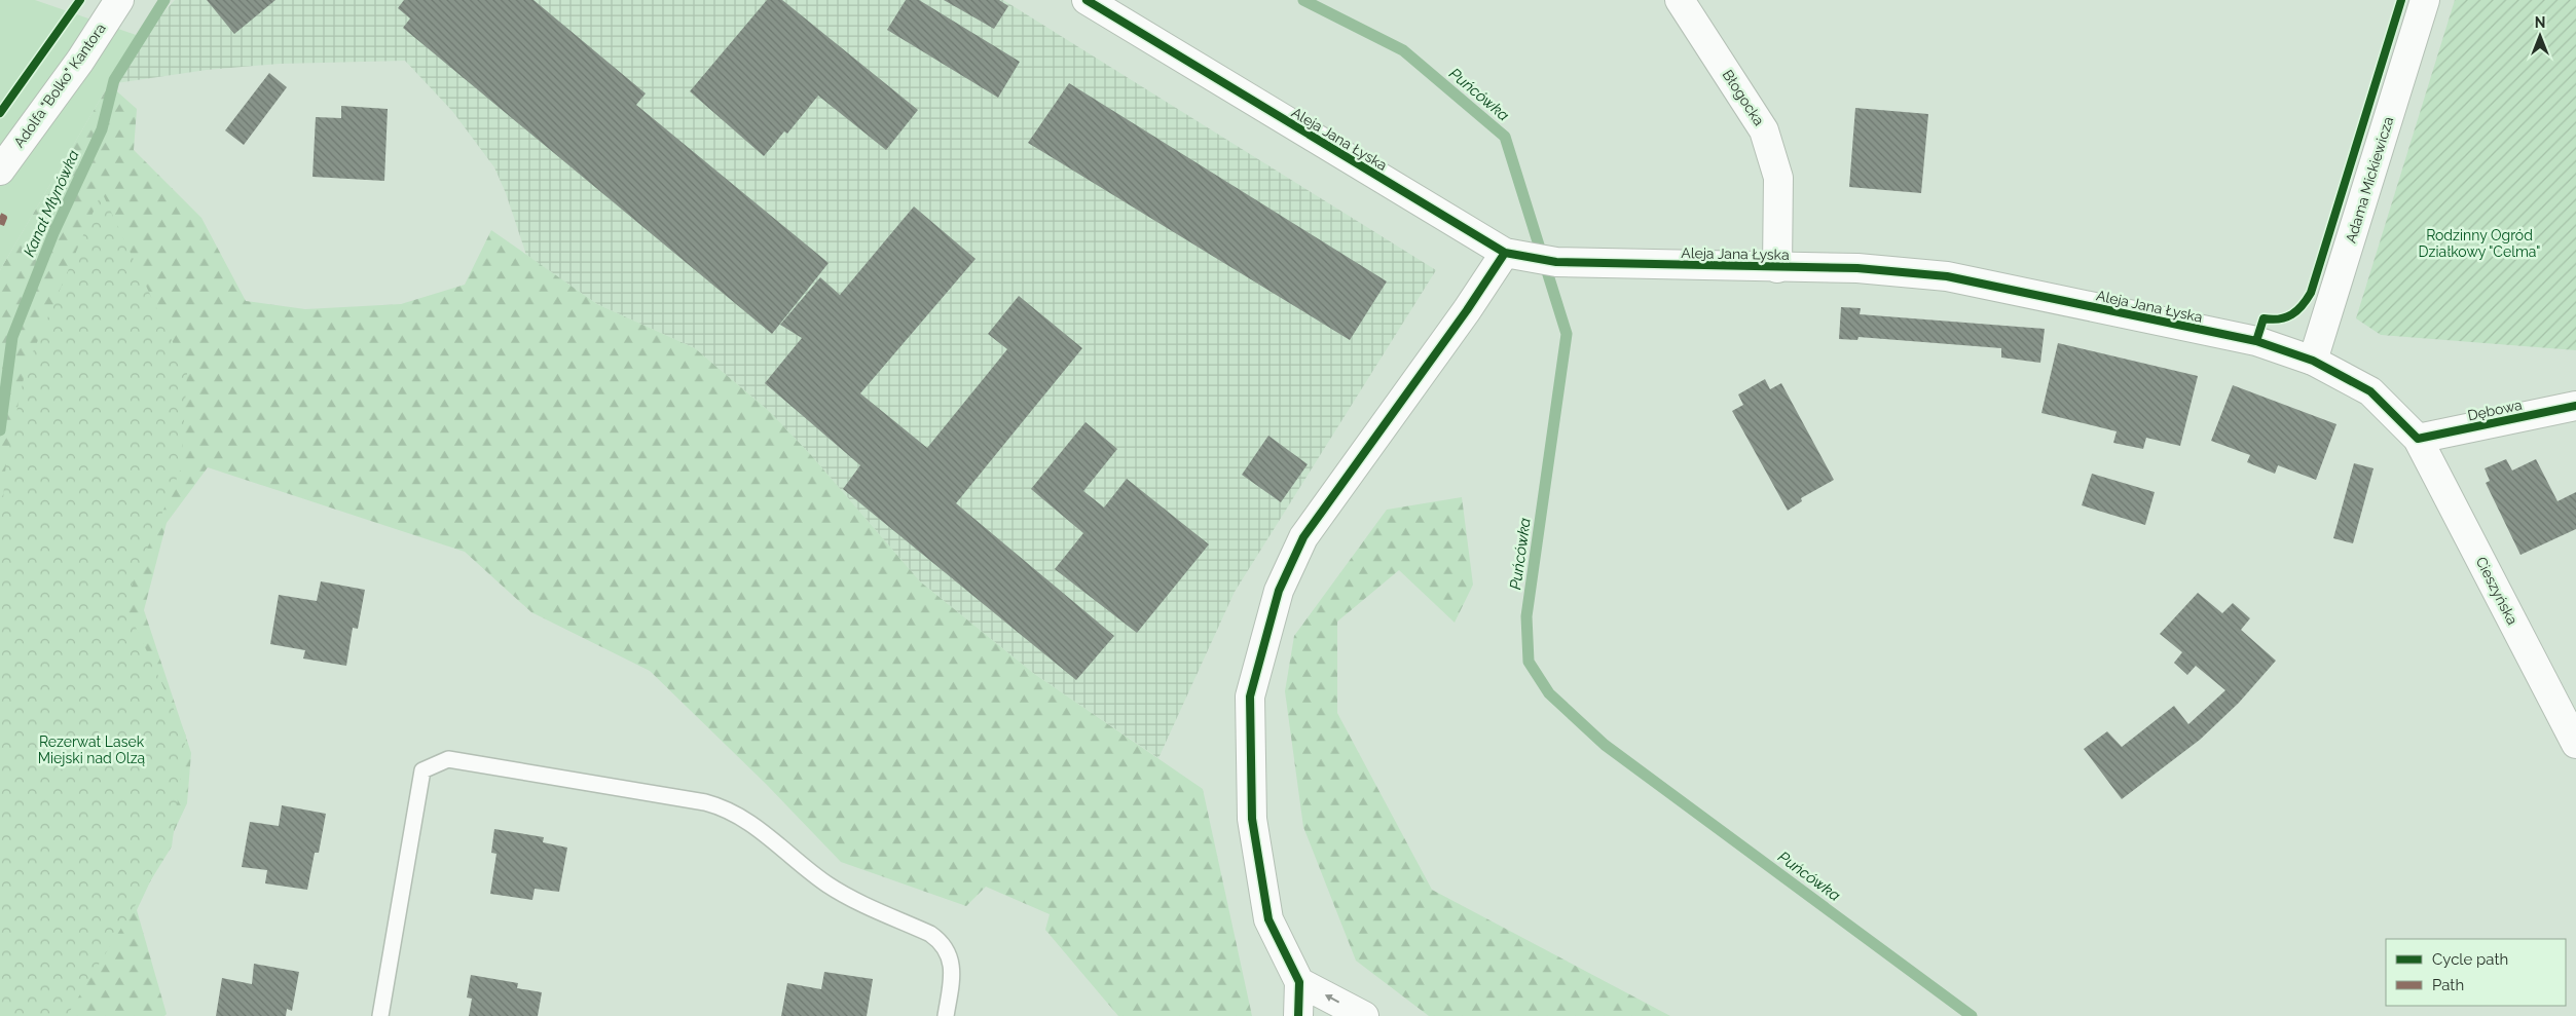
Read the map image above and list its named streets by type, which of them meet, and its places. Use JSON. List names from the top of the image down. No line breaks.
{"streets":{"street":["Adolfa \"Bolko\" Kantora","Błogocka","Aleja Jana Łyska","Adama Mickiewicza","Dębowa","Cieszyńska"]},"crossings":[["Błogocka","Aleja Jana Łyska"],["Aleja Jana Łyska","Adama Mickiewicza"],["Aleja Jana Łyska","Dębowa"],["Aleja Jana Łyska","Cieszyńska"],["Dębowa","Cieszyńska"]],"water":["Puńcówka","Kanał Młynówka"],"parks":["Rodzinny Ogród Działkowy \"Celma\"","Rezerwat Lasek Miejski nad Olzą"],"legend":["Cycle path","Path"],"north":"top"}
